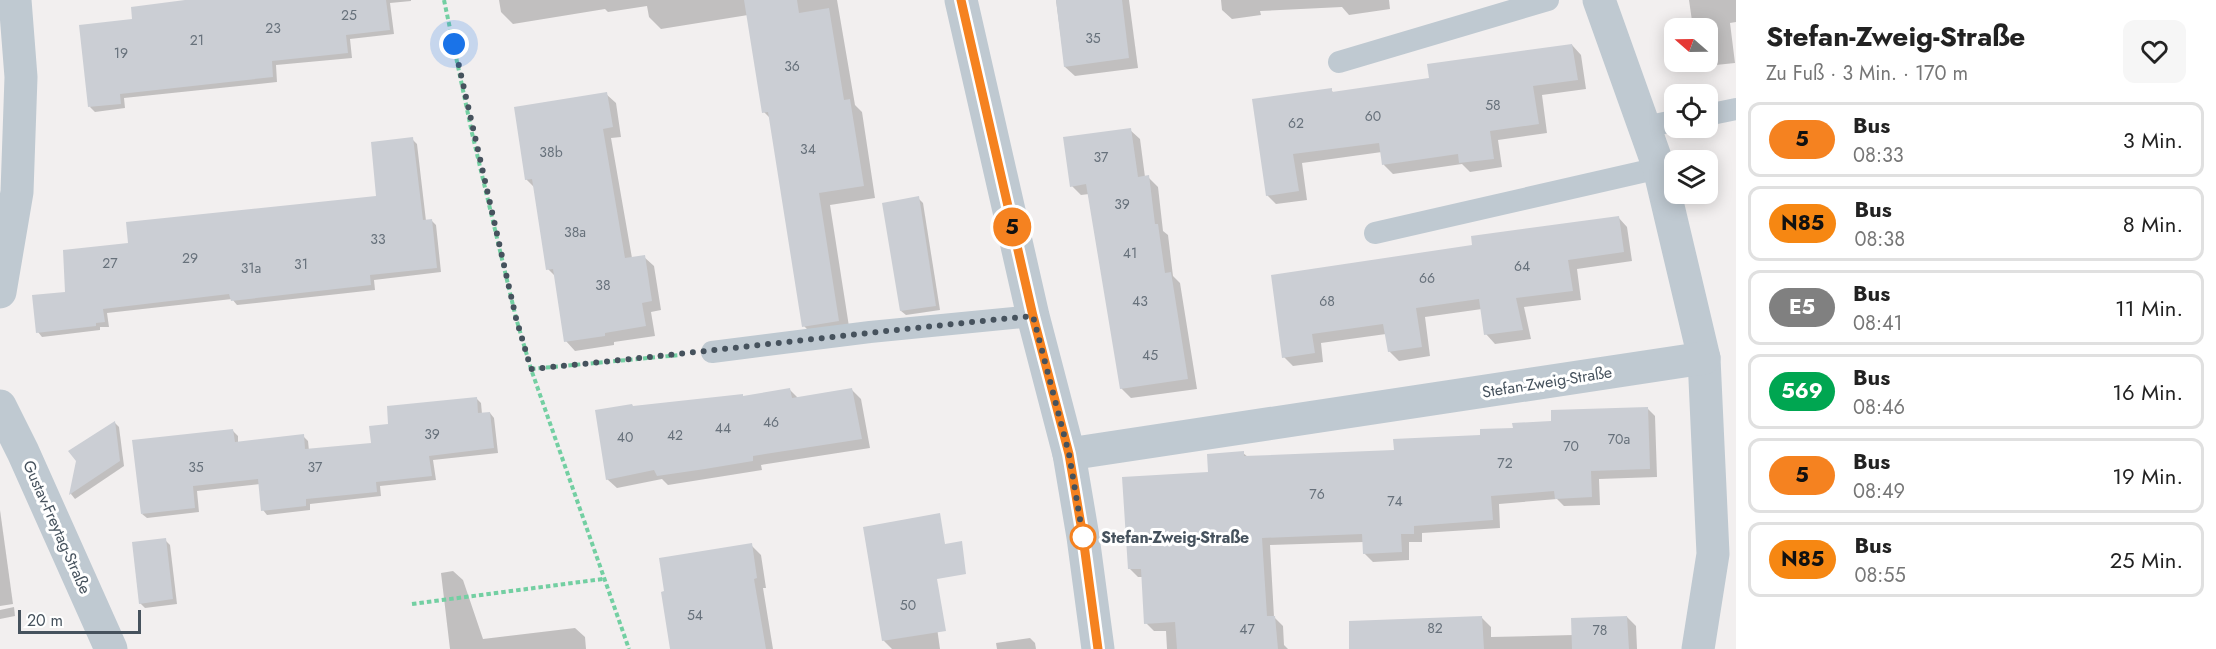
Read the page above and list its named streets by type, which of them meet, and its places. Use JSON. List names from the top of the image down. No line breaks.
{"streets":{"street":["Stefan-Zweig-Straße","Gustav-Freytag-Straße"]},"places":["Stefan-Zweig-Straße"],"lines":["bus line 5"],"house_numbers":["25","23","35","21","19","36","58","60","62","34","38b","37","39","38a","33","41","29","27","31","64","31a","66","38","43","68","45","46","44","39","42","40","70a","70","72","35","37","76","74","50","54","82","47","78"],"scale_bar":"20 m","north":"left","page":{"on_map":"5","heading":["Stefan-Zweig-Straße","Zu Fuß · 3 Min. · 170 m"],"list":[{"mark":"5","name":"Bus","note":"08:33","value":"3 Min."},{"mark":"N85","name":"Bus","note":"08:38","value":"8 Min."},{"mark":"E5","name":"Bus","note":"08:41","value":"11 Min."},{"mark":"569","name":"Bus","note":"08:46","value":"16 Min."},{"mark":"5","name":"Bus","note":"08:49","value":"19 Min."},{"mark":"N85","name":"Bus","note":"08:55","value":"25 Min."}],"scale":"20 m"}}
